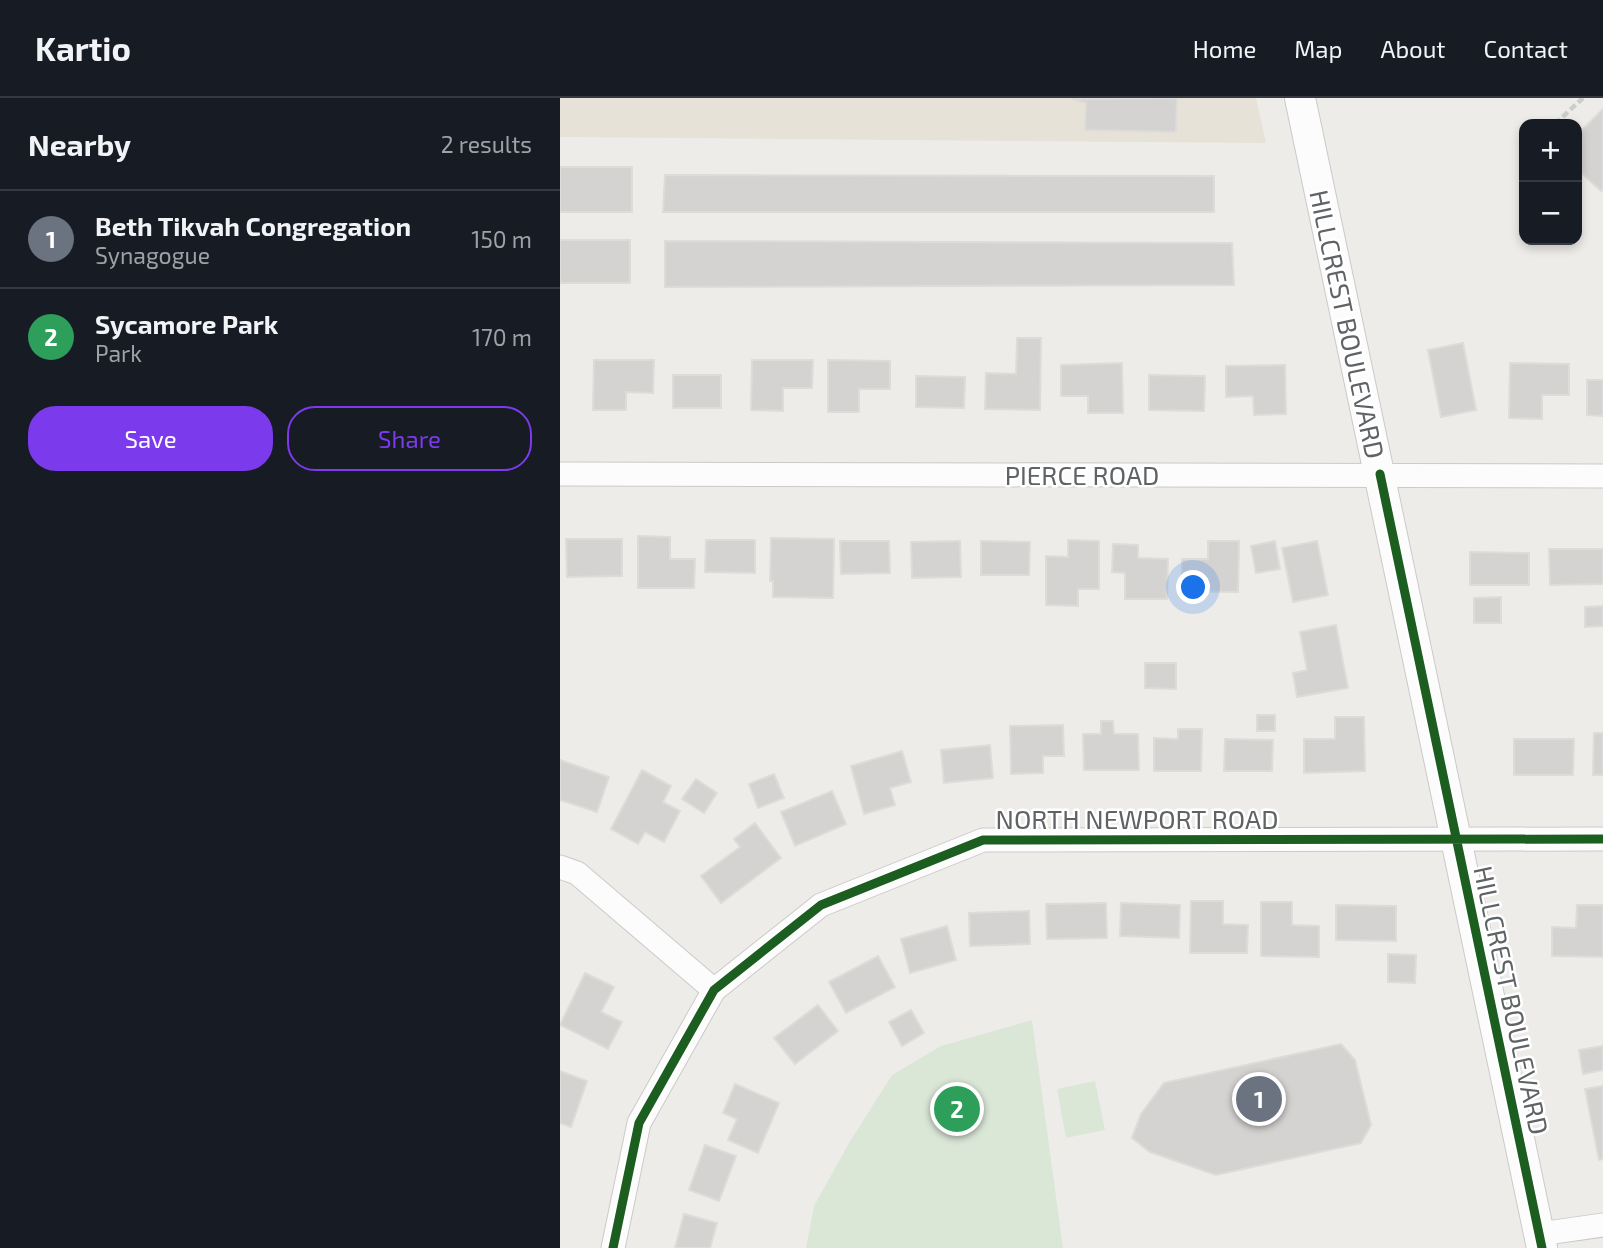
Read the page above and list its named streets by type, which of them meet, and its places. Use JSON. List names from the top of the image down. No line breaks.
{"streets":{"street":["HILLCREST BOULEVARD","PIERCE ROAD","NORTH NEWPORT ROAD"]},"crossings":[["HILLCREST BOULEVARD","PIERCE ROAD"],["HILLCREST BOULEVARD","NORTH NEWPORT ROAD"]],"page":{"header":"Kartio","nav":["Home","Map","About","Contact"],"heading":["Nearby","2 results"],"map_buttons":["+","−"],"list":[{"mark":"1","name":"Beth Tikvah Congregation","note":"Synagogue","value":"150 m"},{"mark":"2","name":"Sycamore Park","note":"Park","value":"170 m"}],"buttons":["Save","Share"],"pins":["1","2"]}}
